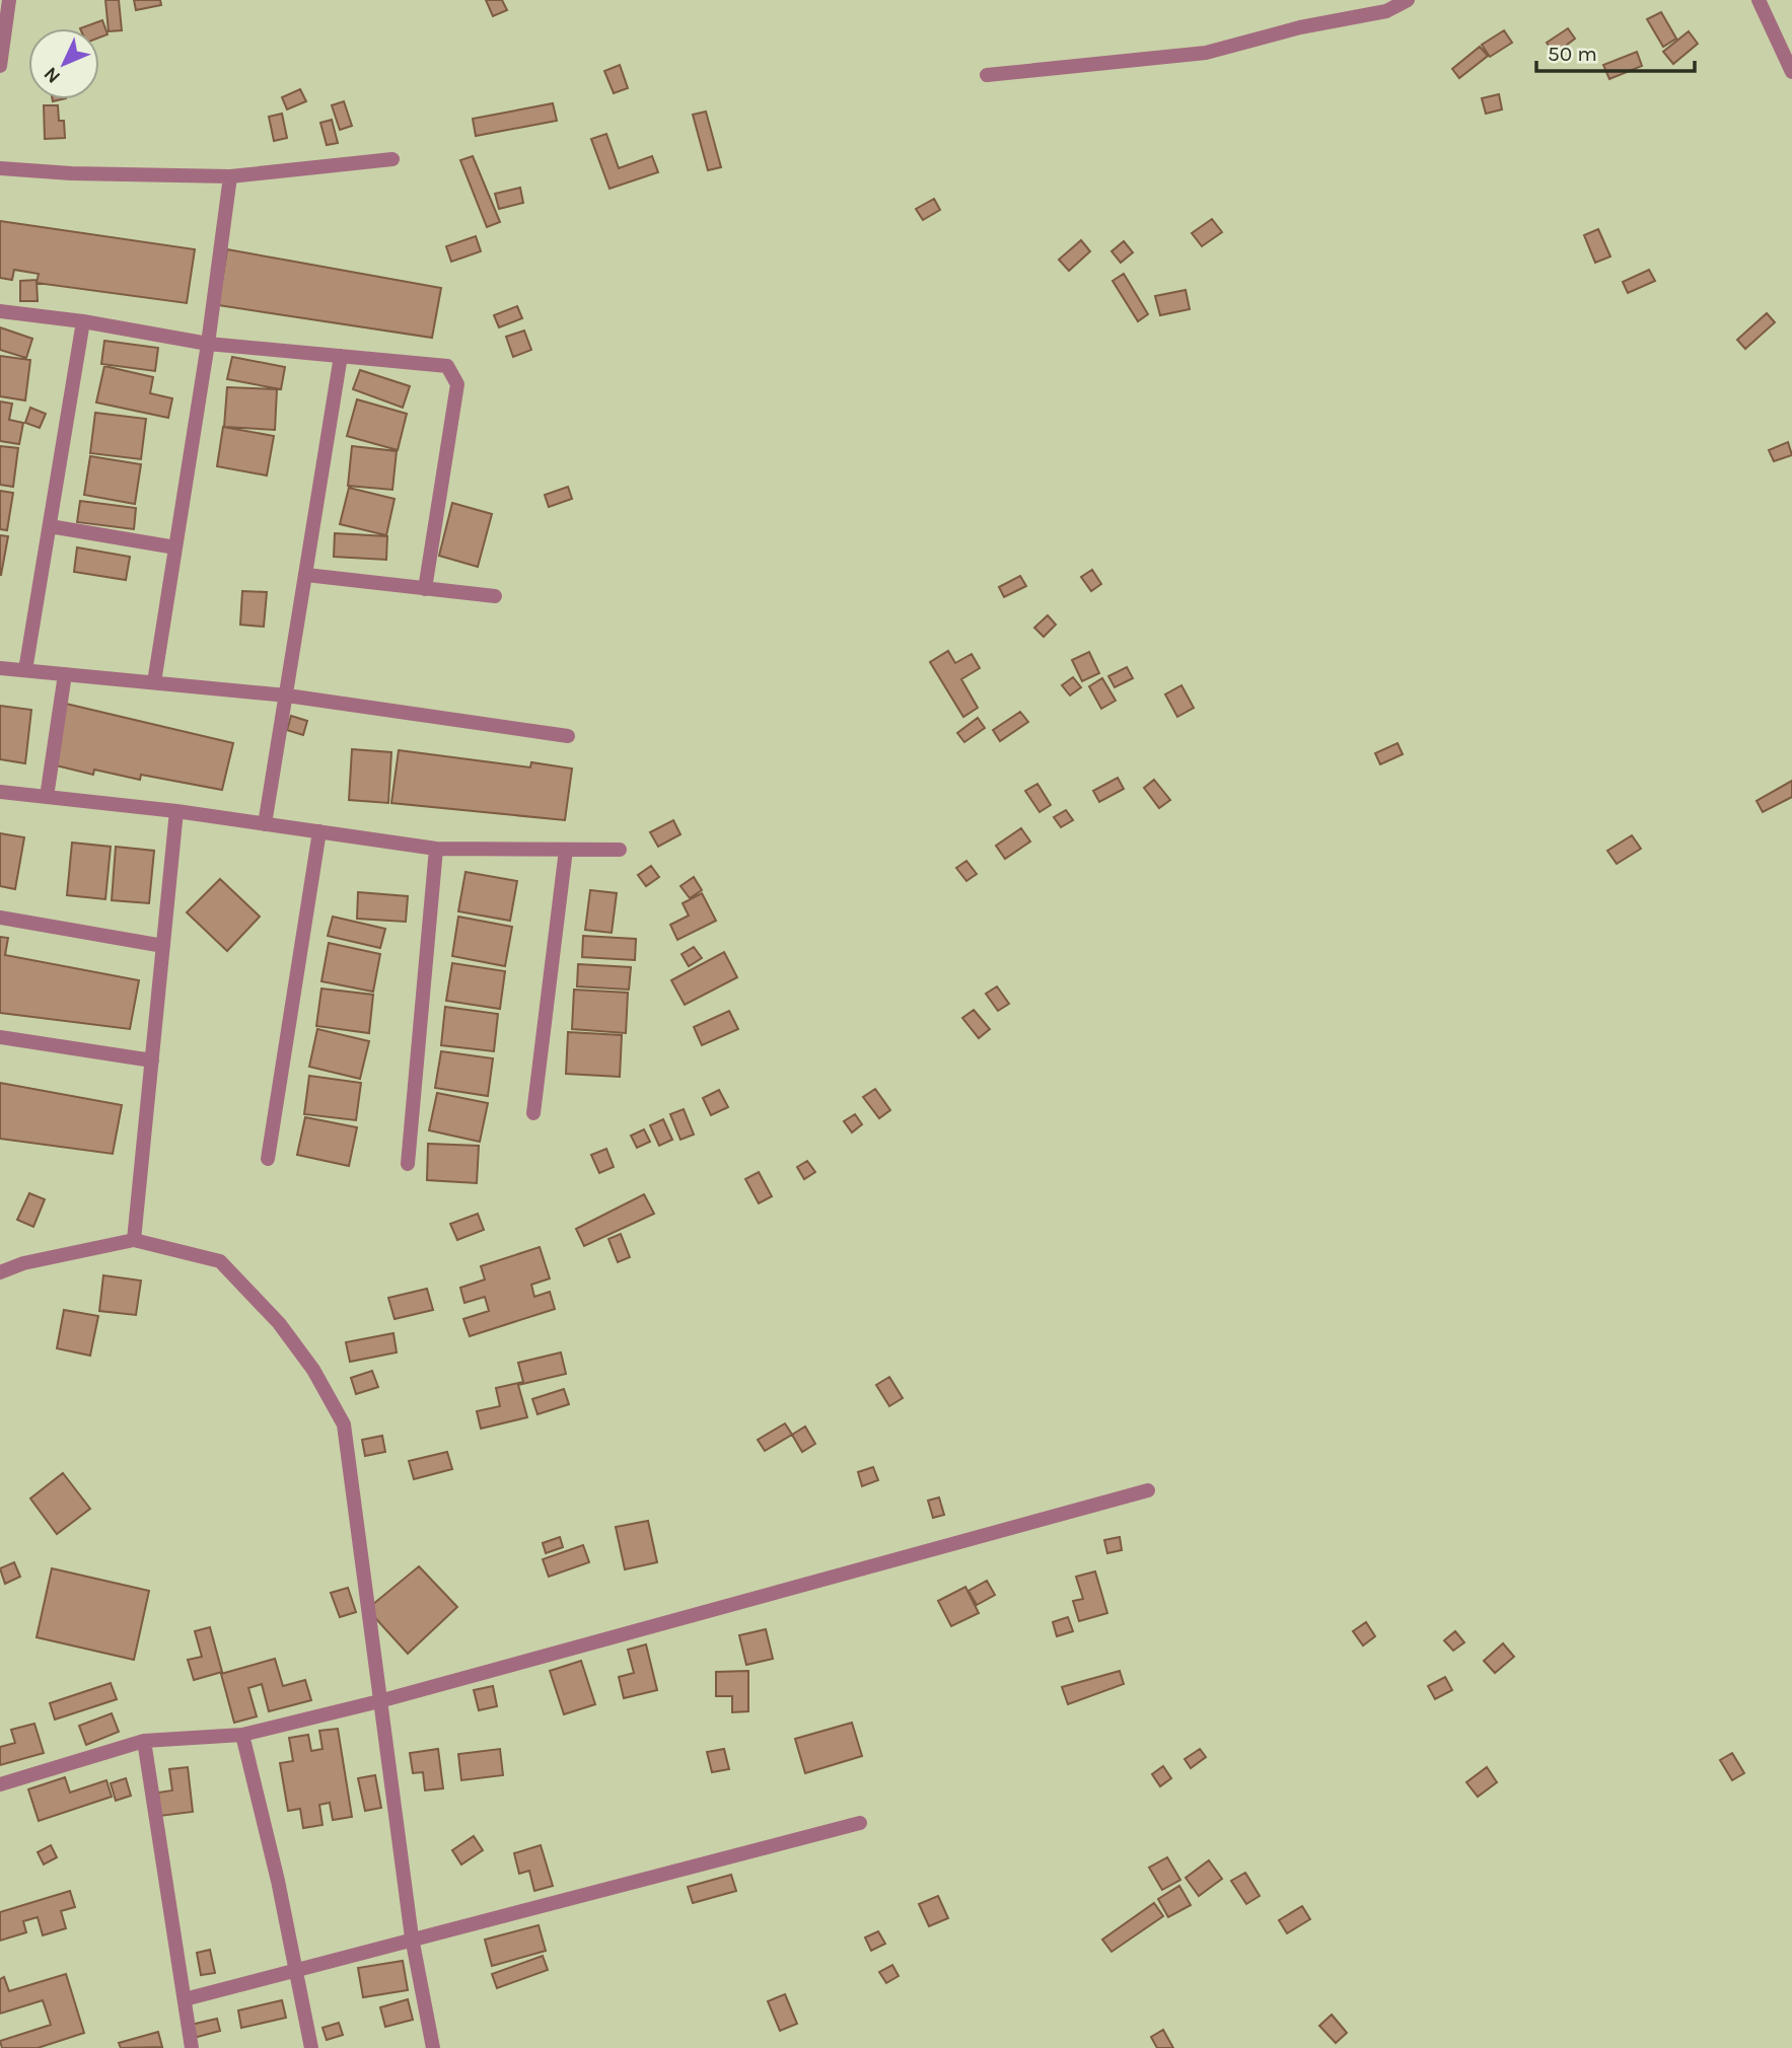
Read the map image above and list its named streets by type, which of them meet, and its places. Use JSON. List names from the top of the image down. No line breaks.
{"scale_bar":"50 m","north":"bottom left"}
